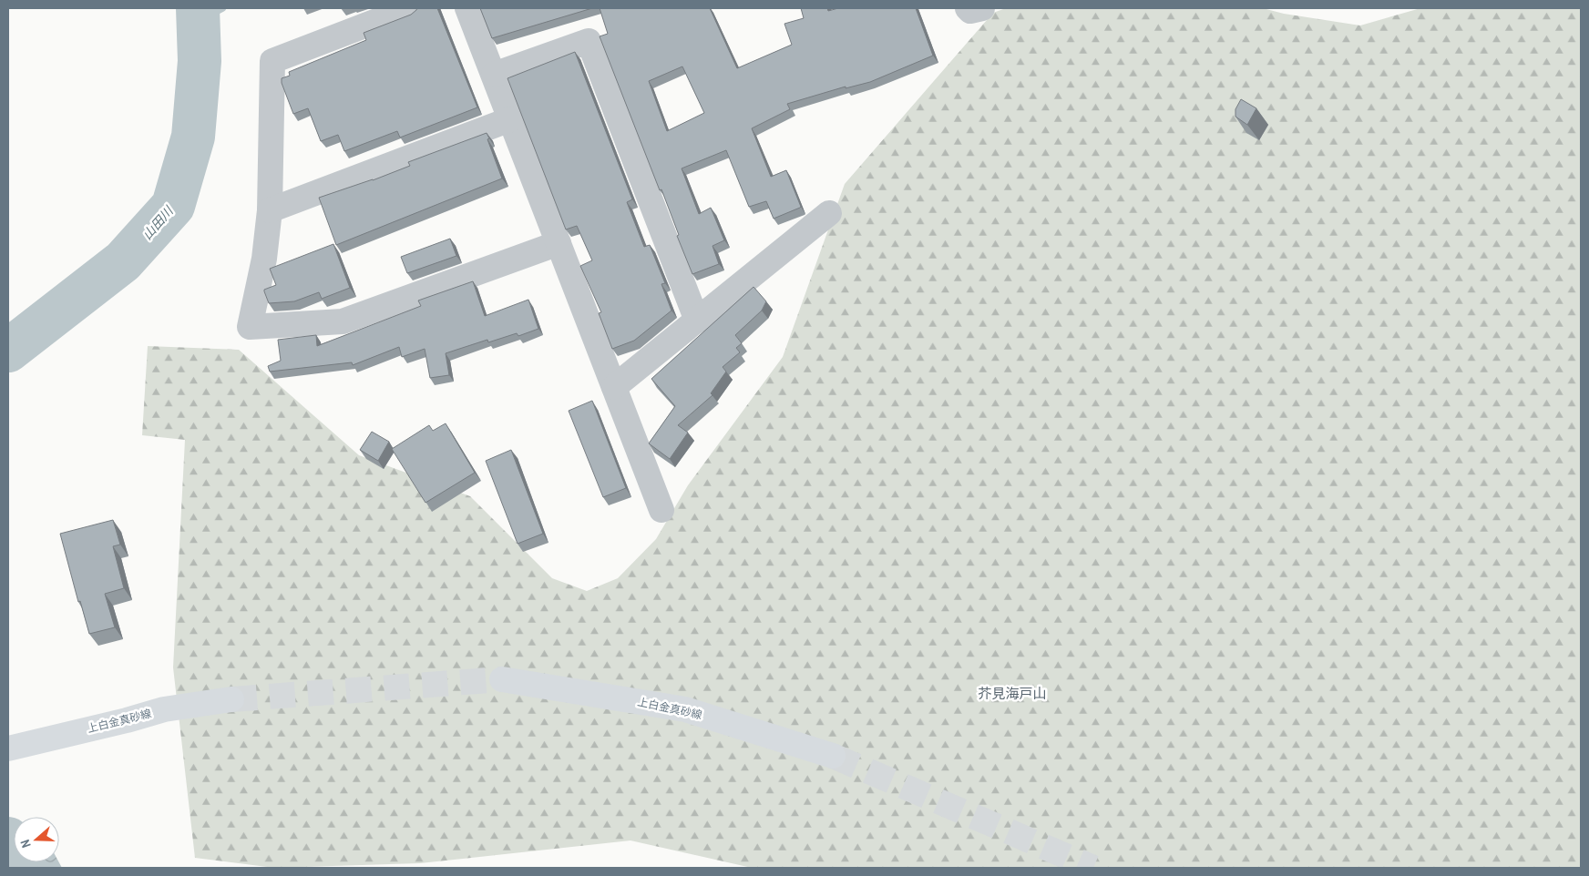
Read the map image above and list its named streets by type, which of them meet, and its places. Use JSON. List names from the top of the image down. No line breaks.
{"streets":{"main road":["上白金真砂線"]},"districts":["芥見海戸山"],"water":["山田川"],"north":"left"}
